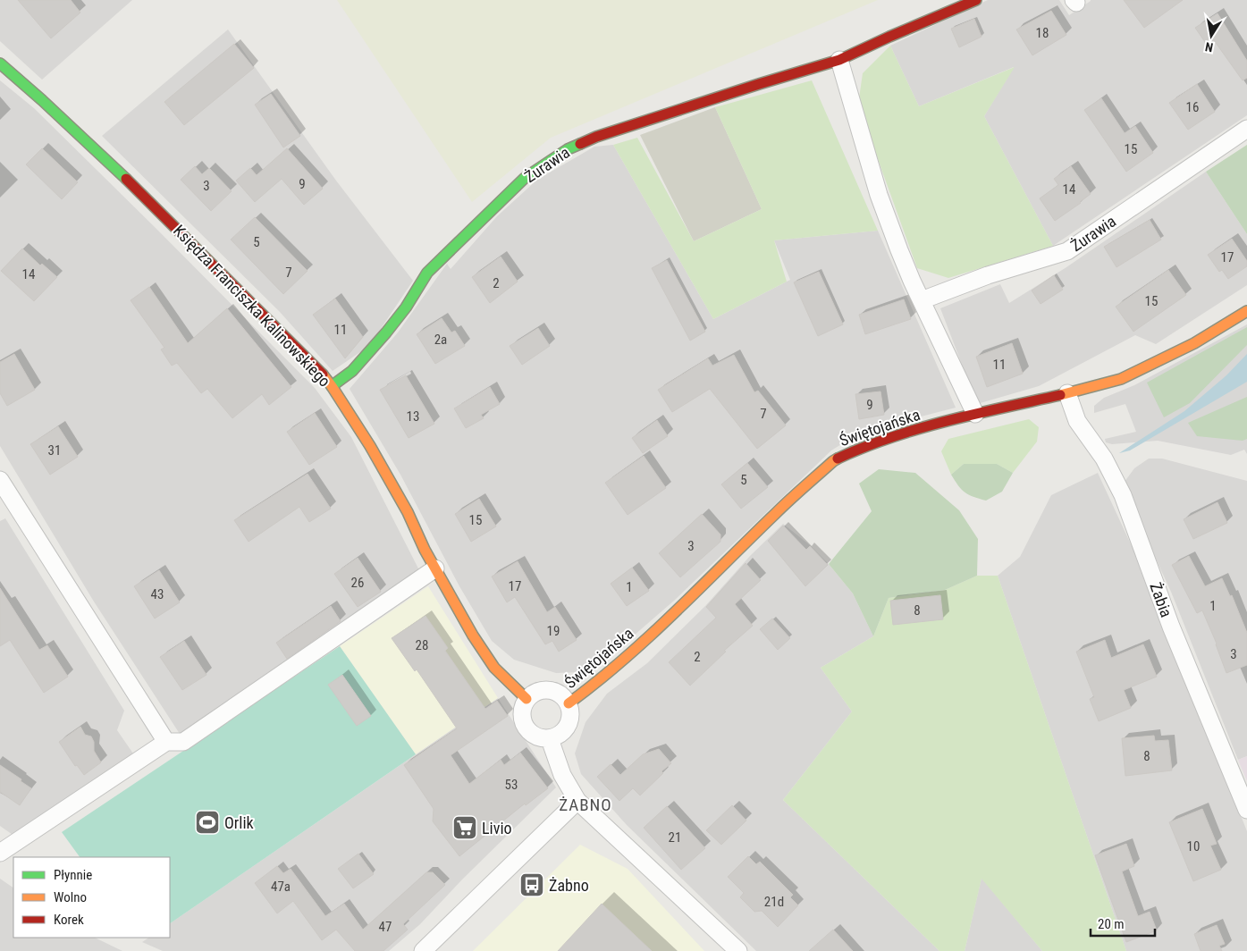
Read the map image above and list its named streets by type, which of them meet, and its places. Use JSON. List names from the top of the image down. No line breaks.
{"streets":{"street":["Żurawia","Księdza Franciszka Kalinowskiego","Świętojańska","Żabia"]},"crossings":[["Żurawia","Księdza Franciszka Kalinowskiego"],["Księdza Franciszka Kalinowskiego","Świętojańska"],["Świętojańska","Żabia"]],"districts":["ŻABNO"],"places":{"sports":["Orlik"],"supermarket":["Livio"],"bus stop":["Żabno"]},"house_numbers":["18","16","15","9","3","14","5","17","7","14","2","15","11","2a","11","9","7","13","31","5","15","3","26","17","1","43","1","8","19","28","3","2","8","53","21","10","47a","21d","47"],"legend":["Płynnie","Wolno","Korek"],"scale_bar":"20 m","north":"bottom"}
